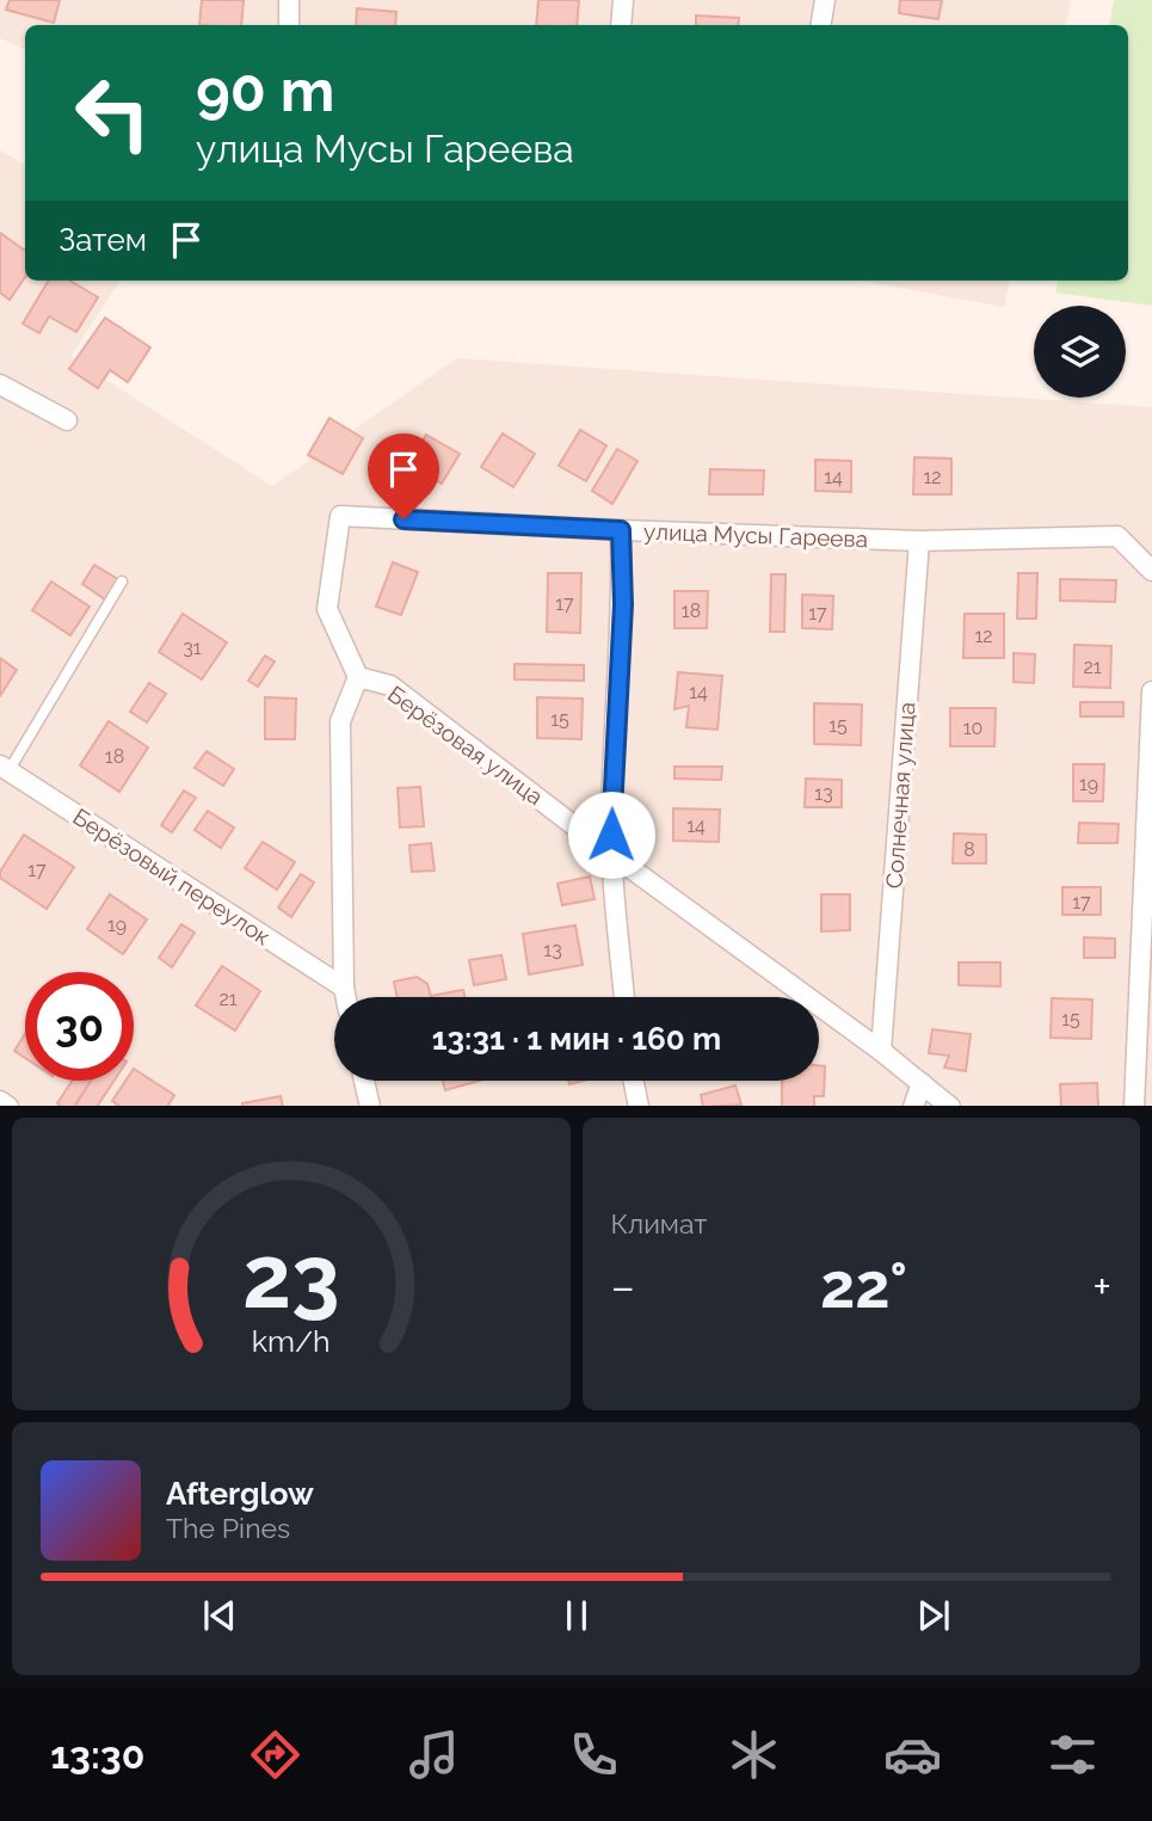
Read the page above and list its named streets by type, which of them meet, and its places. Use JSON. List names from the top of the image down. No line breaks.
{"streets":{"street":["улица Мусы Гареева","Берёзовая улица","Солнечная улица","Берёзовый переулок"]},"crossings":[["улица Мусы Гареева","Берёзовая улица"],["улица Мусы Гареева","Солнечная улица"],["Берёзовая улица","Солнечная улица"]],"house_numbers":["14","12","17","18","17","12","31","21","14","15","15","10","18","19","13","14","8","17","17","19","13","21","15"],"page":{"turn":["90 m","улица Мусы Гареева"],"then":"Затем","limit":"30","trip":"13:31 · 1 мин · 160 m","tile":"Климат","heat":["−","22°","+"],"song":["Afterglow","The Pines"],"tabs":"13:30","gauge":["23","km/h"]}}
